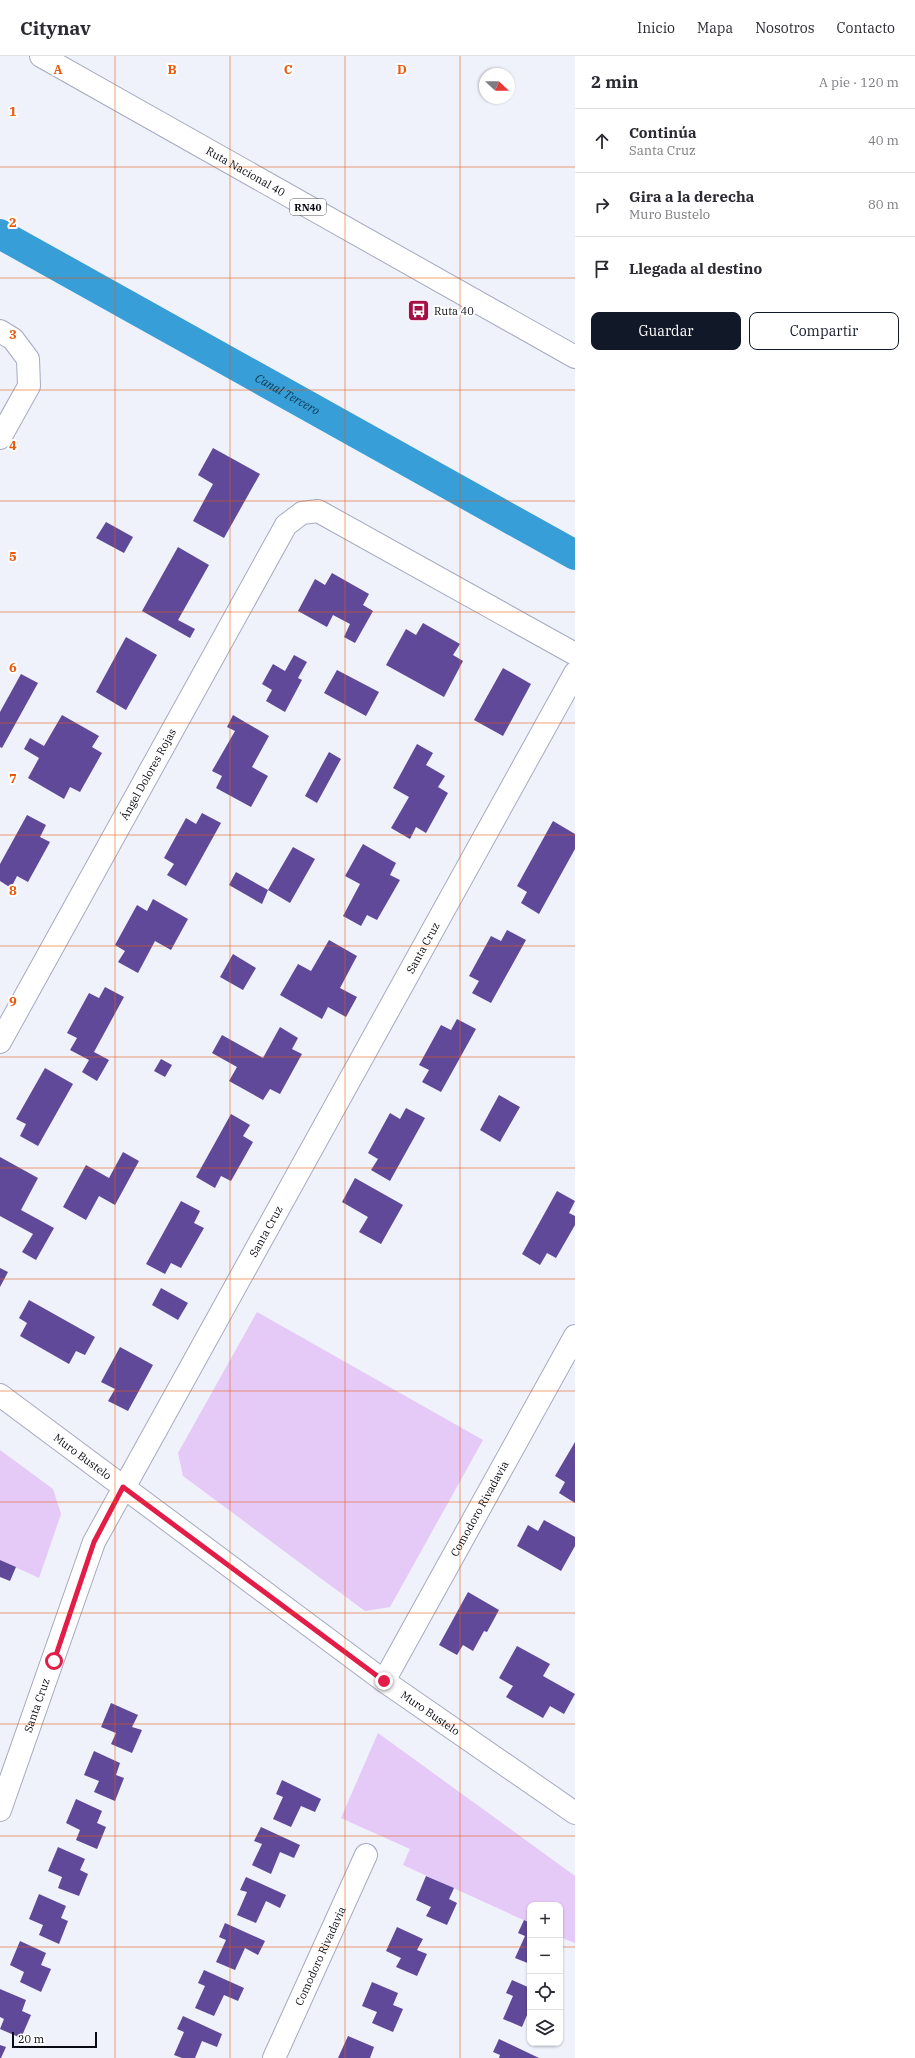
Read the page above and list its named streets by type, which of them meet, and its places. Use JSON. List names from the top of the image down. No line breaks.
{"streets":{"main road":["Ruta Nacional 40","RN40","Ángel Dolores Rojas","Santa Cruz","Muro Bustelo","Comodoro Rivadavia"]},"crossings":[["Santa Cruz","Muro Bustelo"],["Muro Bustelo","Comodoro Rivadavia"]],"water":["Canal Tercero"],"places":{"bus stop":["Ruta 40"]},"scale_bar":"20 m","north":"right","page":{"header":"Citynav","nav":["Inicio","Mapa","Nosotros","Contacto"],"heading":["2 min","A pie · 120 m"],"list":[["Continúa","Santa Cruz","40 m"],["Gira a la derecha","Muro Bustelo","80 m"],"Llegada al destino"],"buttons":["Guardar","Compartir"],"map_buttons":["+","−"],"scale":"20 m"},"grid":{"columns":["A","B","C","D"],"rows":["1","2","3","4","5","6","7","8","9"]}}
